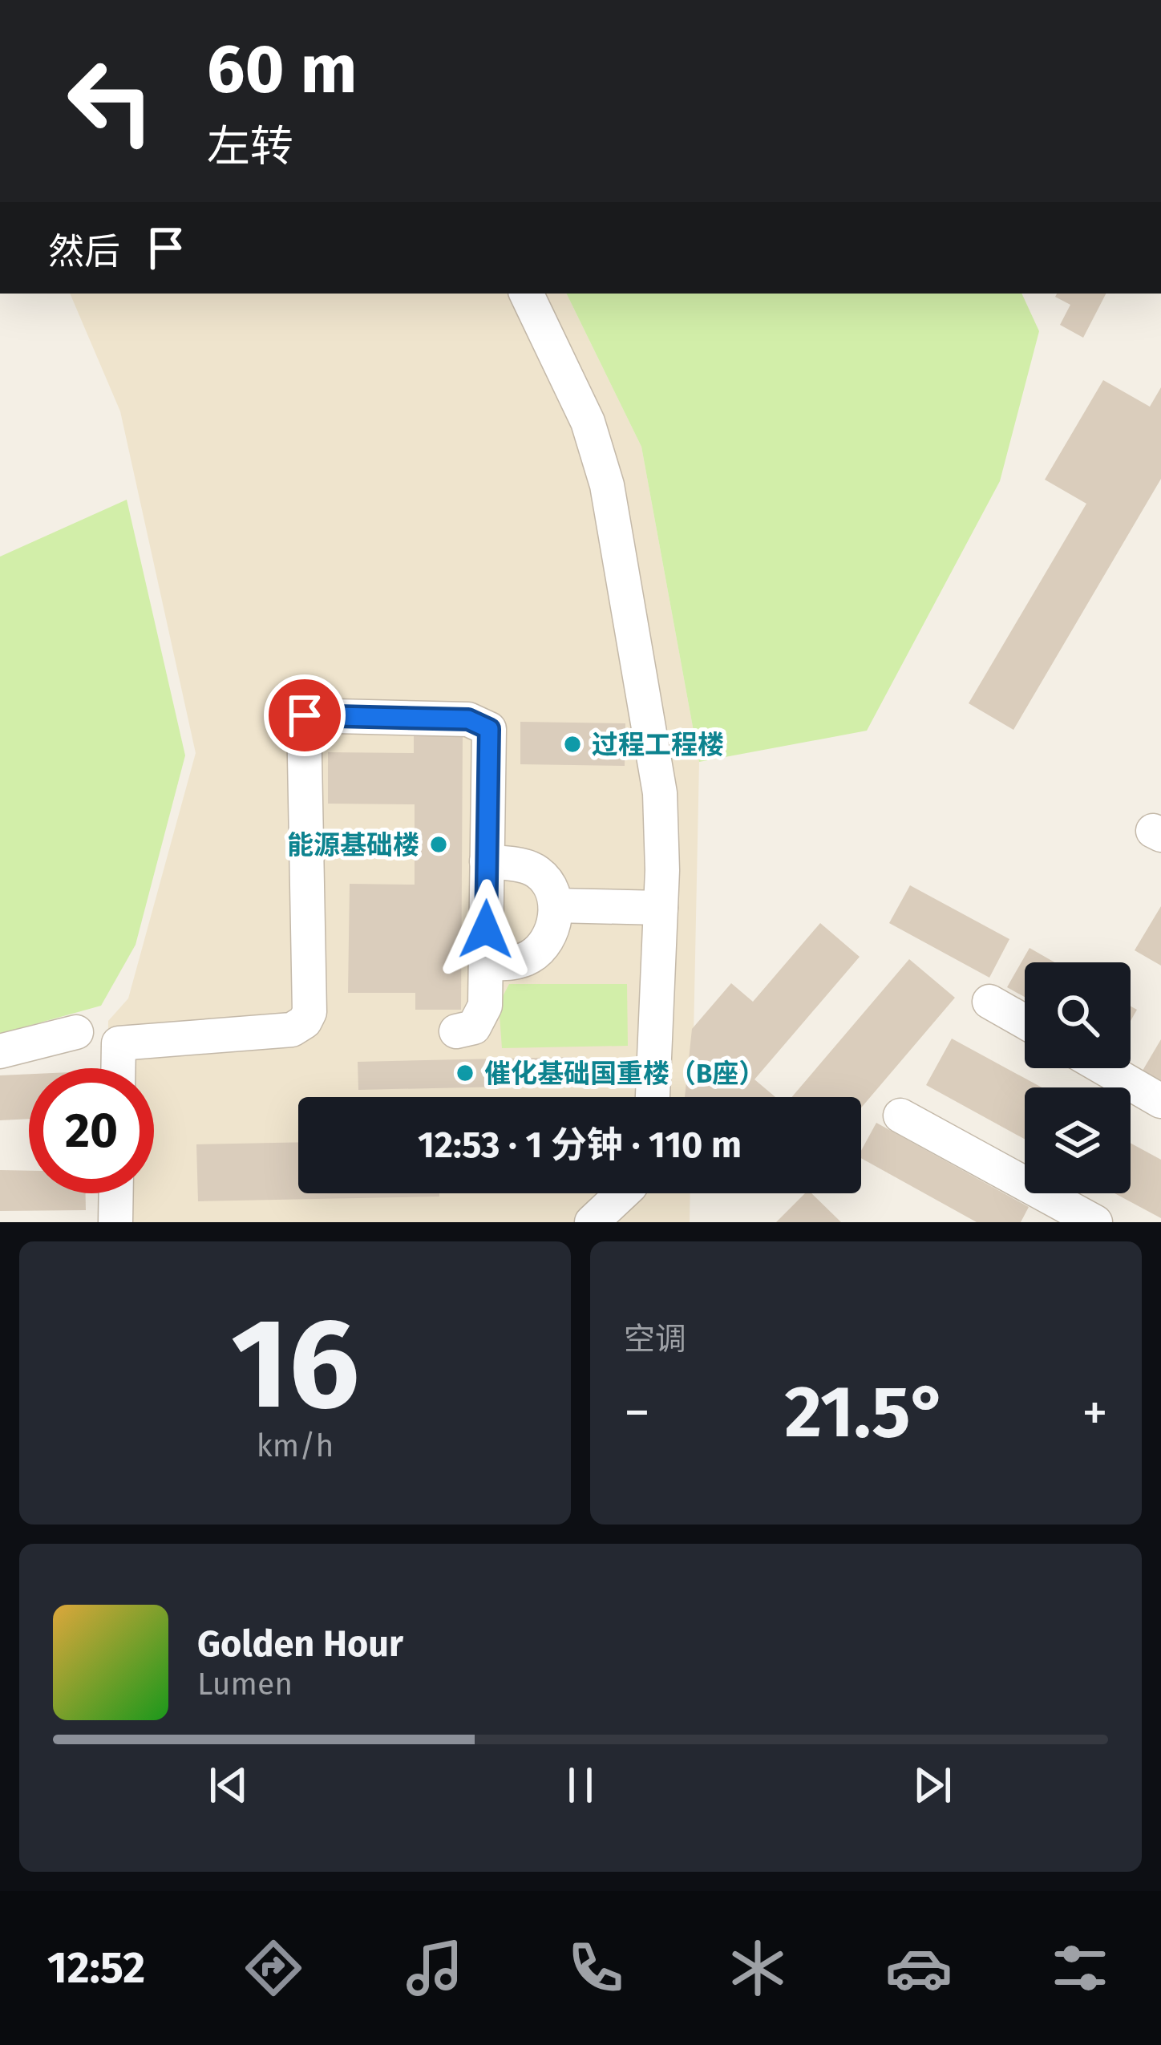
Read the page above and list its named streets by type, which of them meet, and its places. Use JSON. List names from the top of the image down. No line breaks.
{"places":["过程工程楼","能源基础楼","催化基础国重楼（B座）"],"page":{"turn":["60 m","左转"],"then":"然后","limit":"20","trip":"12:53 · 1 分钟 · 110 m","tile":[["16","km/h"],"空调"],"heat":["−","21.5°","+"],"song":["Golden Hour","Lumen"],"tabs":"12:52"}}
